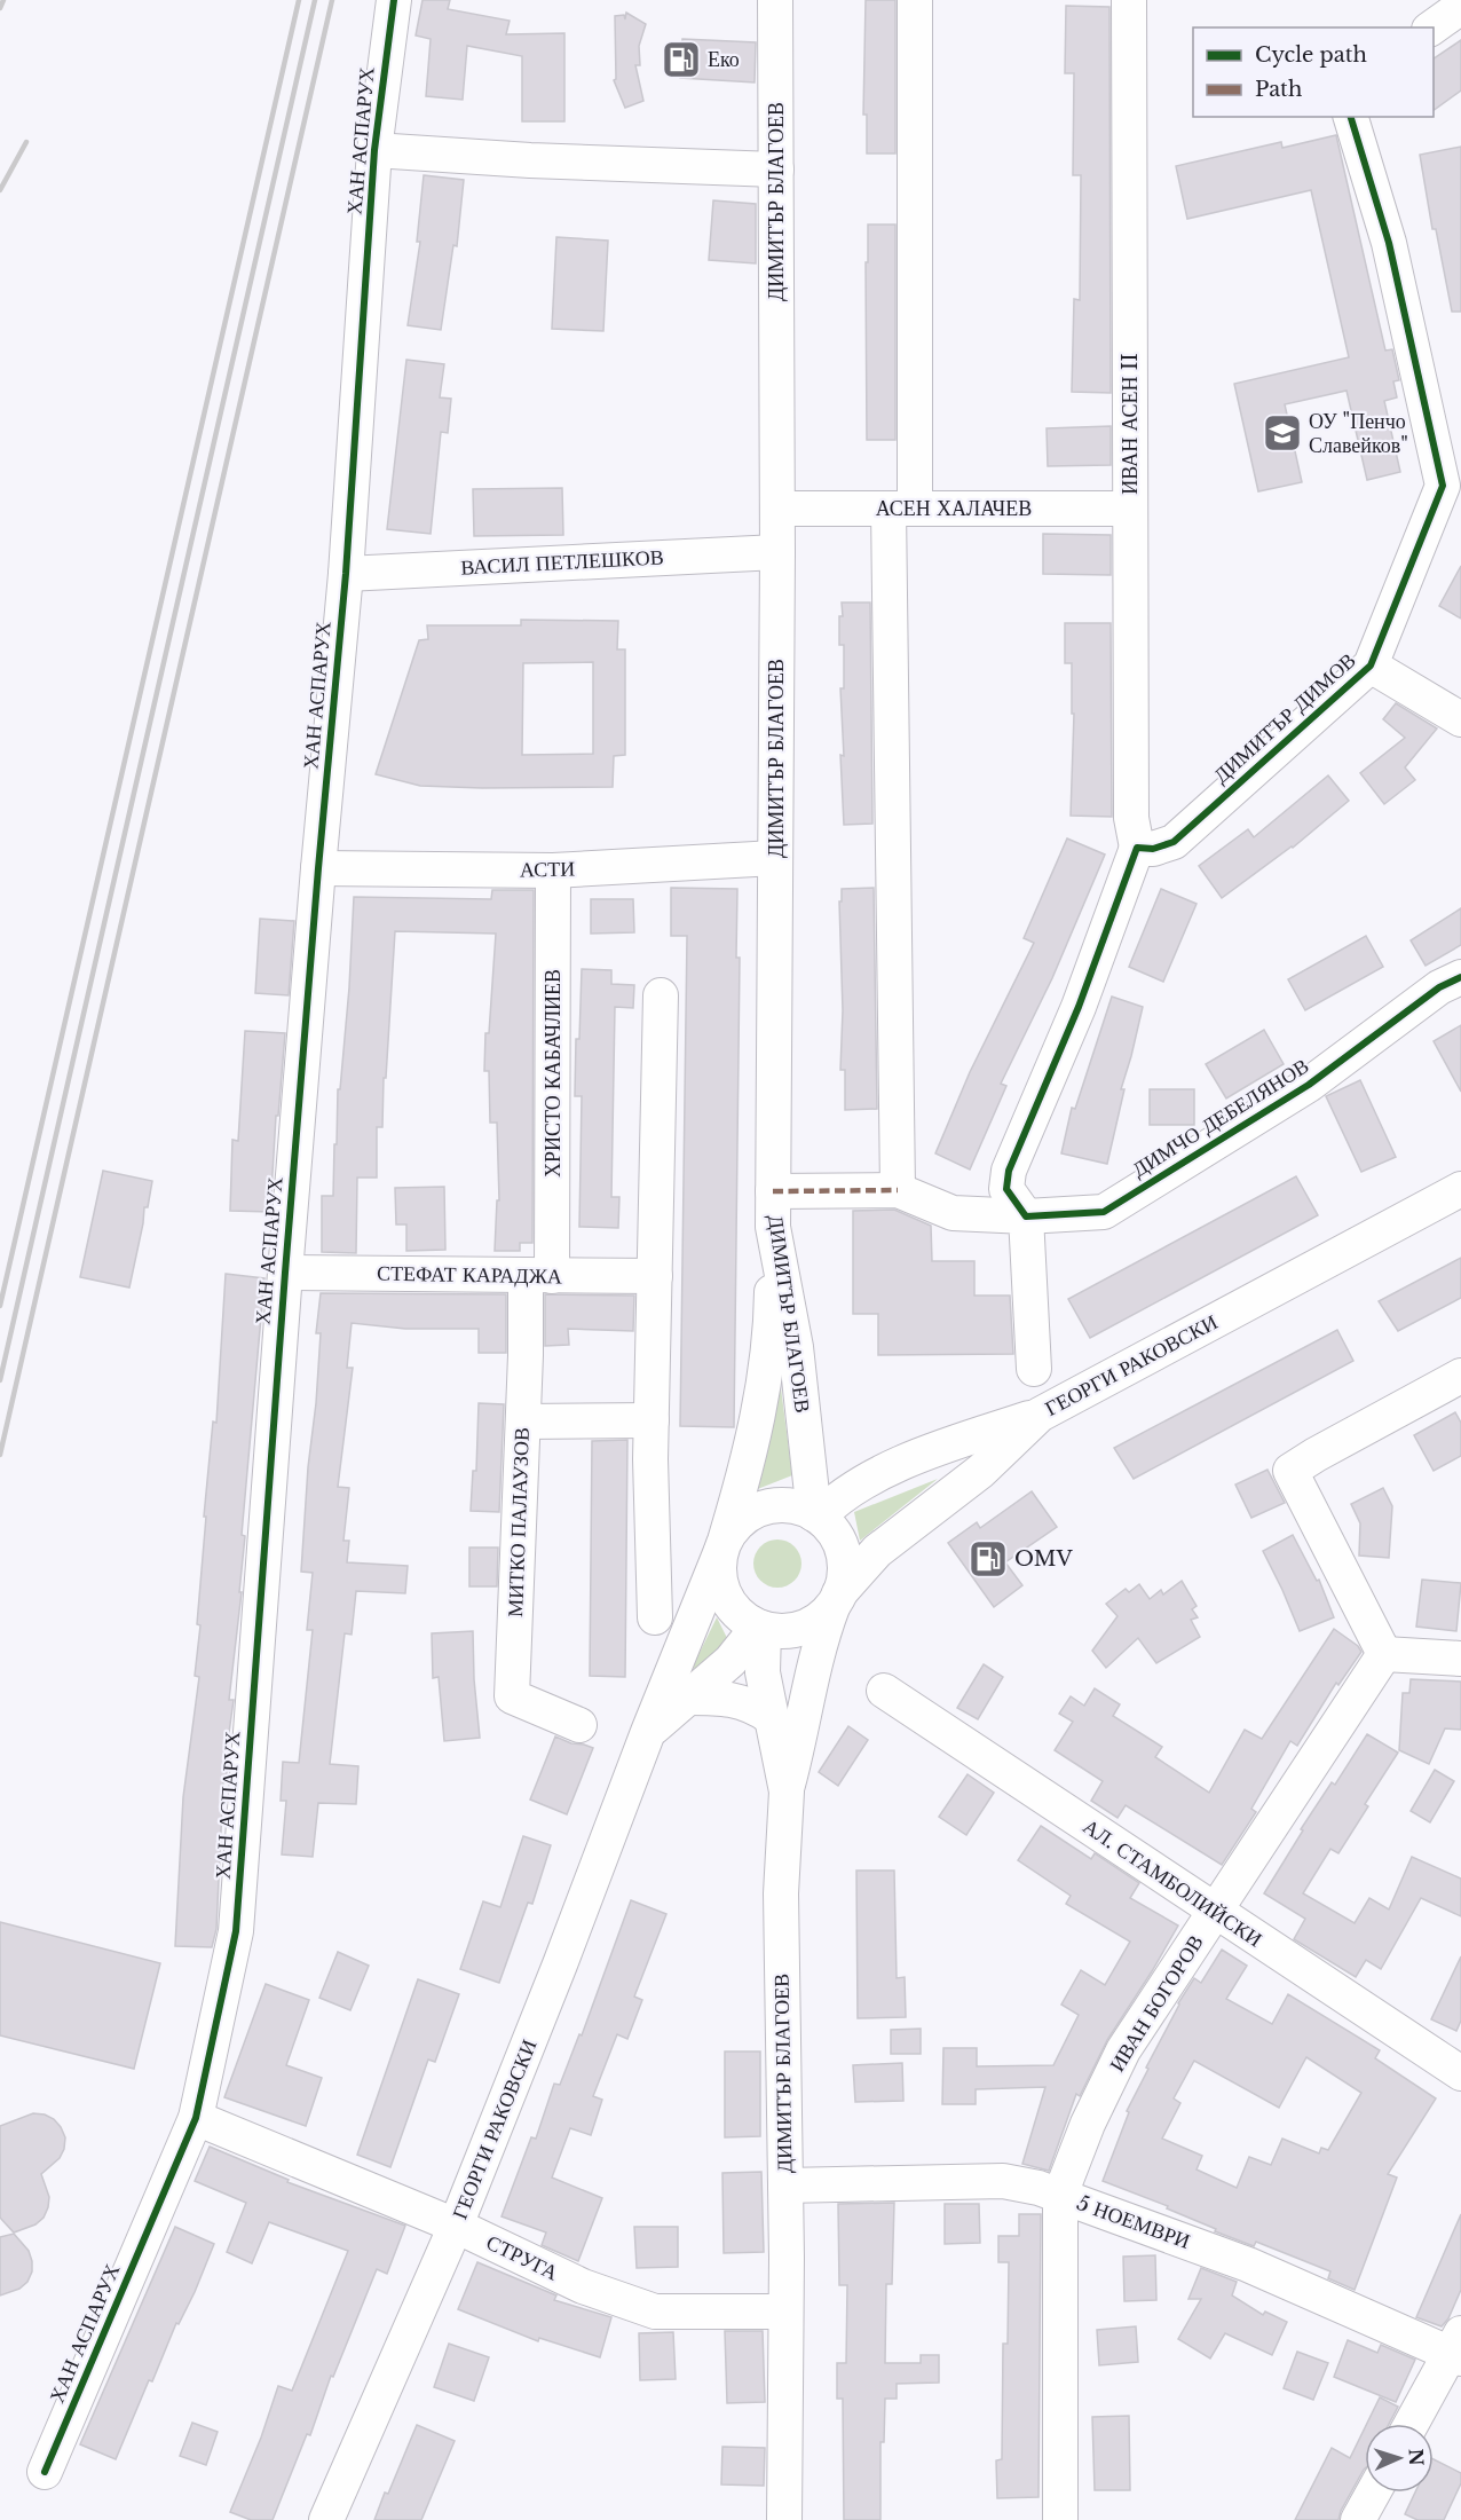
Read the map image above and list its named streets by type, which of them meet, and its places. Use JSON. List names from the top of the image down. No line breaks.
{"streets":{"street":["ХАН АСПАРУХ","ДИМИТЪР БЛАГОЕВ","ИВАН АСЕН II","АСЕН ХАЛАЧЕВ","ВАСИЛ ПЕТЛЕШКОВ","ДИМИТЪР ДИМОВ","АСТИ","ХРИСТО КАБАЧЛИЕВ","ДИМЧО ДЕБЕЛЯНОВ","СТЕФАТ КАРАДЖА","ГЕОРГИ РАКОВСКИ","МИТКО ПАЛАУЗОВ","АЛ. СТАМБОЛИЙСКИ","ИВАН БОГОРОВ","5 НОЕМВРИ","СТРУГА"]},"crossings":[["ХАН АСПАРУХ","ВАСИЛ ПЕТЛЕШКОВ"],["ХАН АСПАРУХ","АСТИ"],["ХАН АСПАРУХ","СТЕФАТ КАРАДЖА"],["ХАН АСПАРУХ","СТРУГА"],["ДИМИТЪР БЛАГОЕВ","АСЕН ХАЛАЧЕВ"],["ДИМИТЪР БЛАГОЕВ","ВАСИЛ ПЕТЛЕШКОВ"],["ДИМИТЪР БЛАГОЕВ","АСТИ"],["ДИМИТЪР БЛАГОЕВ","ГЕОРГИ РАКОВСКИ"],["ДИМИТЪР БЛАГОЕВ","5 НОЕМВРИ"],["ДИМИТЪР БЛАГОЕВ","СТРУГА"],["ИВАН АСЕН II","АСЕН ХАЛАЧЕВ"],["ИВАН АСЕН II","ДИМИТЪР ДИМОВ"],["АСТИ","ХРИСТО КАБАЧЛИЕВ"],["ХРИСТО КАБАЧЛИЕВ","СТЕФАТ КАРАДЖА"],["ХРИСТО КАБАЧЛИЕВ","МИТКО ПАЛАУЗОВ"],["СТЕФАТ КАРАДЖА","МИТКО ПАЛАУЗОВ"],["ГЕОРГИ РАКОВСКИ","СТРУГА"],["АЛ. СТАМБОЛИЙСКИ","ИВАН БОГОРОВ"],["ИВАН БОГОРОВ","5 НОЕМВРИ"]],"places":{"fuel station":["Еко","OMV"],"school or university":["ОУ \"Пенчо Славейков\""]},"legend":["Cycle path","Path"],"north":"right"}
